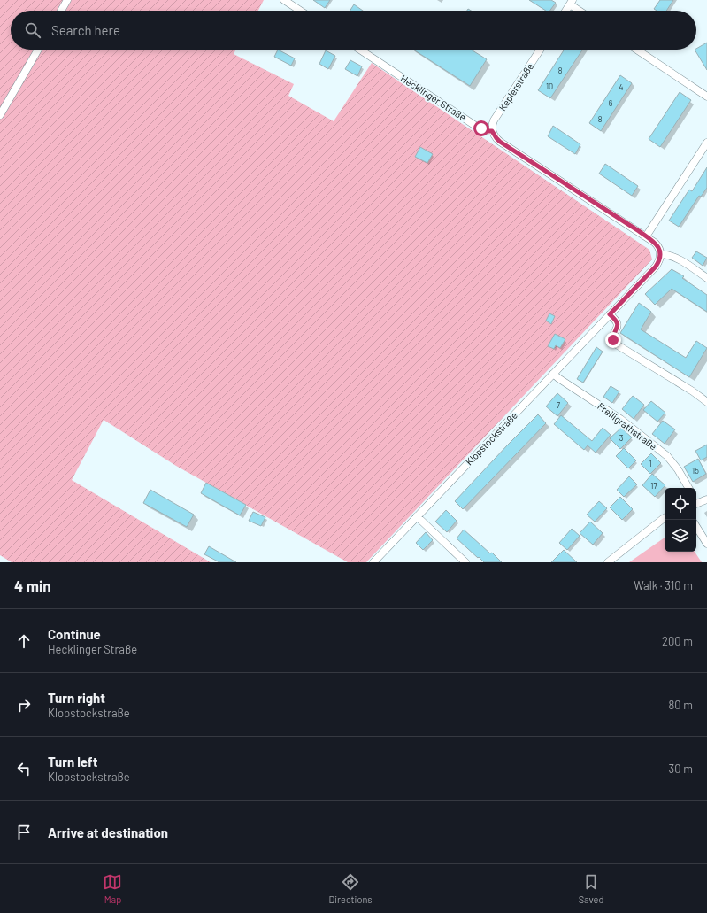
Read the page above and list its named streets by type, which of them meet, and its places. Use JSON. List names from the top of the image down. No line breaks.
{"streets":{"street":["Keplerstraße","Hecklinger Straße","Freiligrathstraße","Klopstockstraße"]},"crossings":[["Keplerstraße","Hecklinger Straße"],["Freiligrathstraße","Klopstockstraße"]],"house_numbers":["8","10","4","6","8","7","3","1","15","17"],"page":{"search":"Search here","heading":["4 min","Walk · 310 m"],"list":[["Continue","Hecklinger Straße","200 m"],["Turn right","Klopstockstraße","80 m"],["Turn left","Klopstockstraße","30 m"],"Arrive at destination"],"nav":["Map","Directions","Saved"]}}
